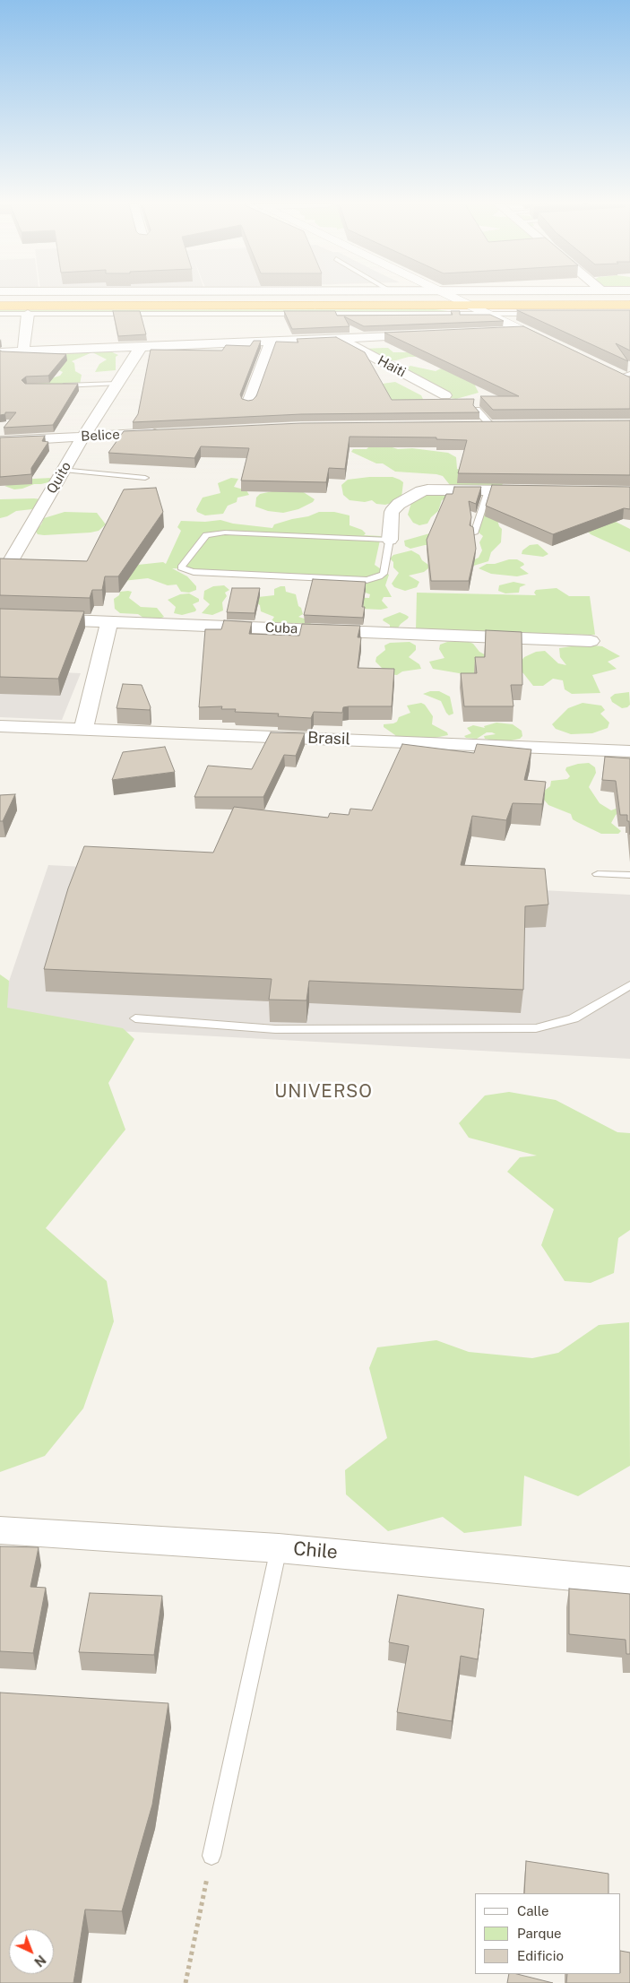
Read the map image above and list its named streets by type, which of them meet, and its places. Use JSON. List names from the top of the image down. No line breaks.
{"streets":{"street":["Haiti","Belice","Quito","Cuba","Brasil","Chile"]},"crossings":[["Belice","Quito"]],"districts":["UNIVERSO"],"legend":["Calle","Parque","Edificio"],"north":"bottom right"}
